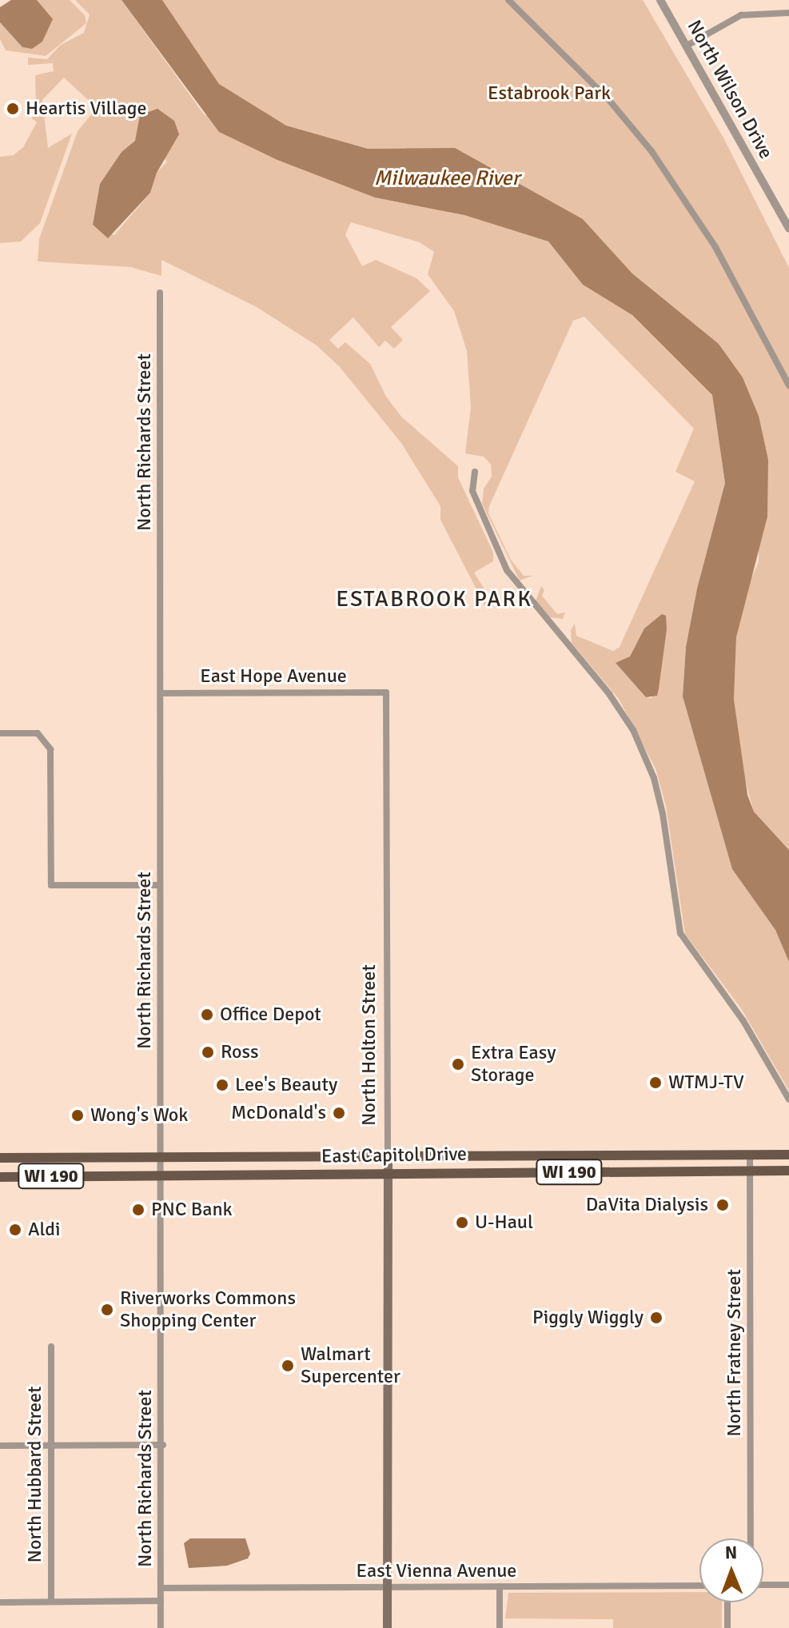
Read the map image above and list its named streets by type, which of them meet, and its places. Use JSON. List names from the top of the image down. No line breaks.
{"streets":{"main road":["North Holton Street","East Capitol Drive","WI 190"],"street":["North Wilson Drive","North Richards Street","East Hope Avenue","North Fratney Street","North Hubbard Street","East Vienna Avenue"]},"crossings":[["North Richards Street","East Hope Avenue"],["North Richards Street","East Capitol Drive"],["North Richards Street","East Vienna Avenue"],["East Hope Avenue","North Holton Street"],["North Holton Street","East Capitol Drive"],["North Holton Street","East Vienna Avenue"],["East Capitol Drive","North Fratney Street"]],"districts":["ESTABROOK PARK"],"water":["Milwaukee River"],"parks":["Estabrook Park"],"places":["Heartis Village","Office Depot","Ross","Extra Easy Storage","WTMJ-TV","Lee's Beauty","McDonald's","Wong's Wok","DaVita Dialysis","PNC Bank","U-Haul","Aldi","Riverworks Commons Shopping Center","Piggly Wiggly","Walmart Supercenter"],"north":"top"}
